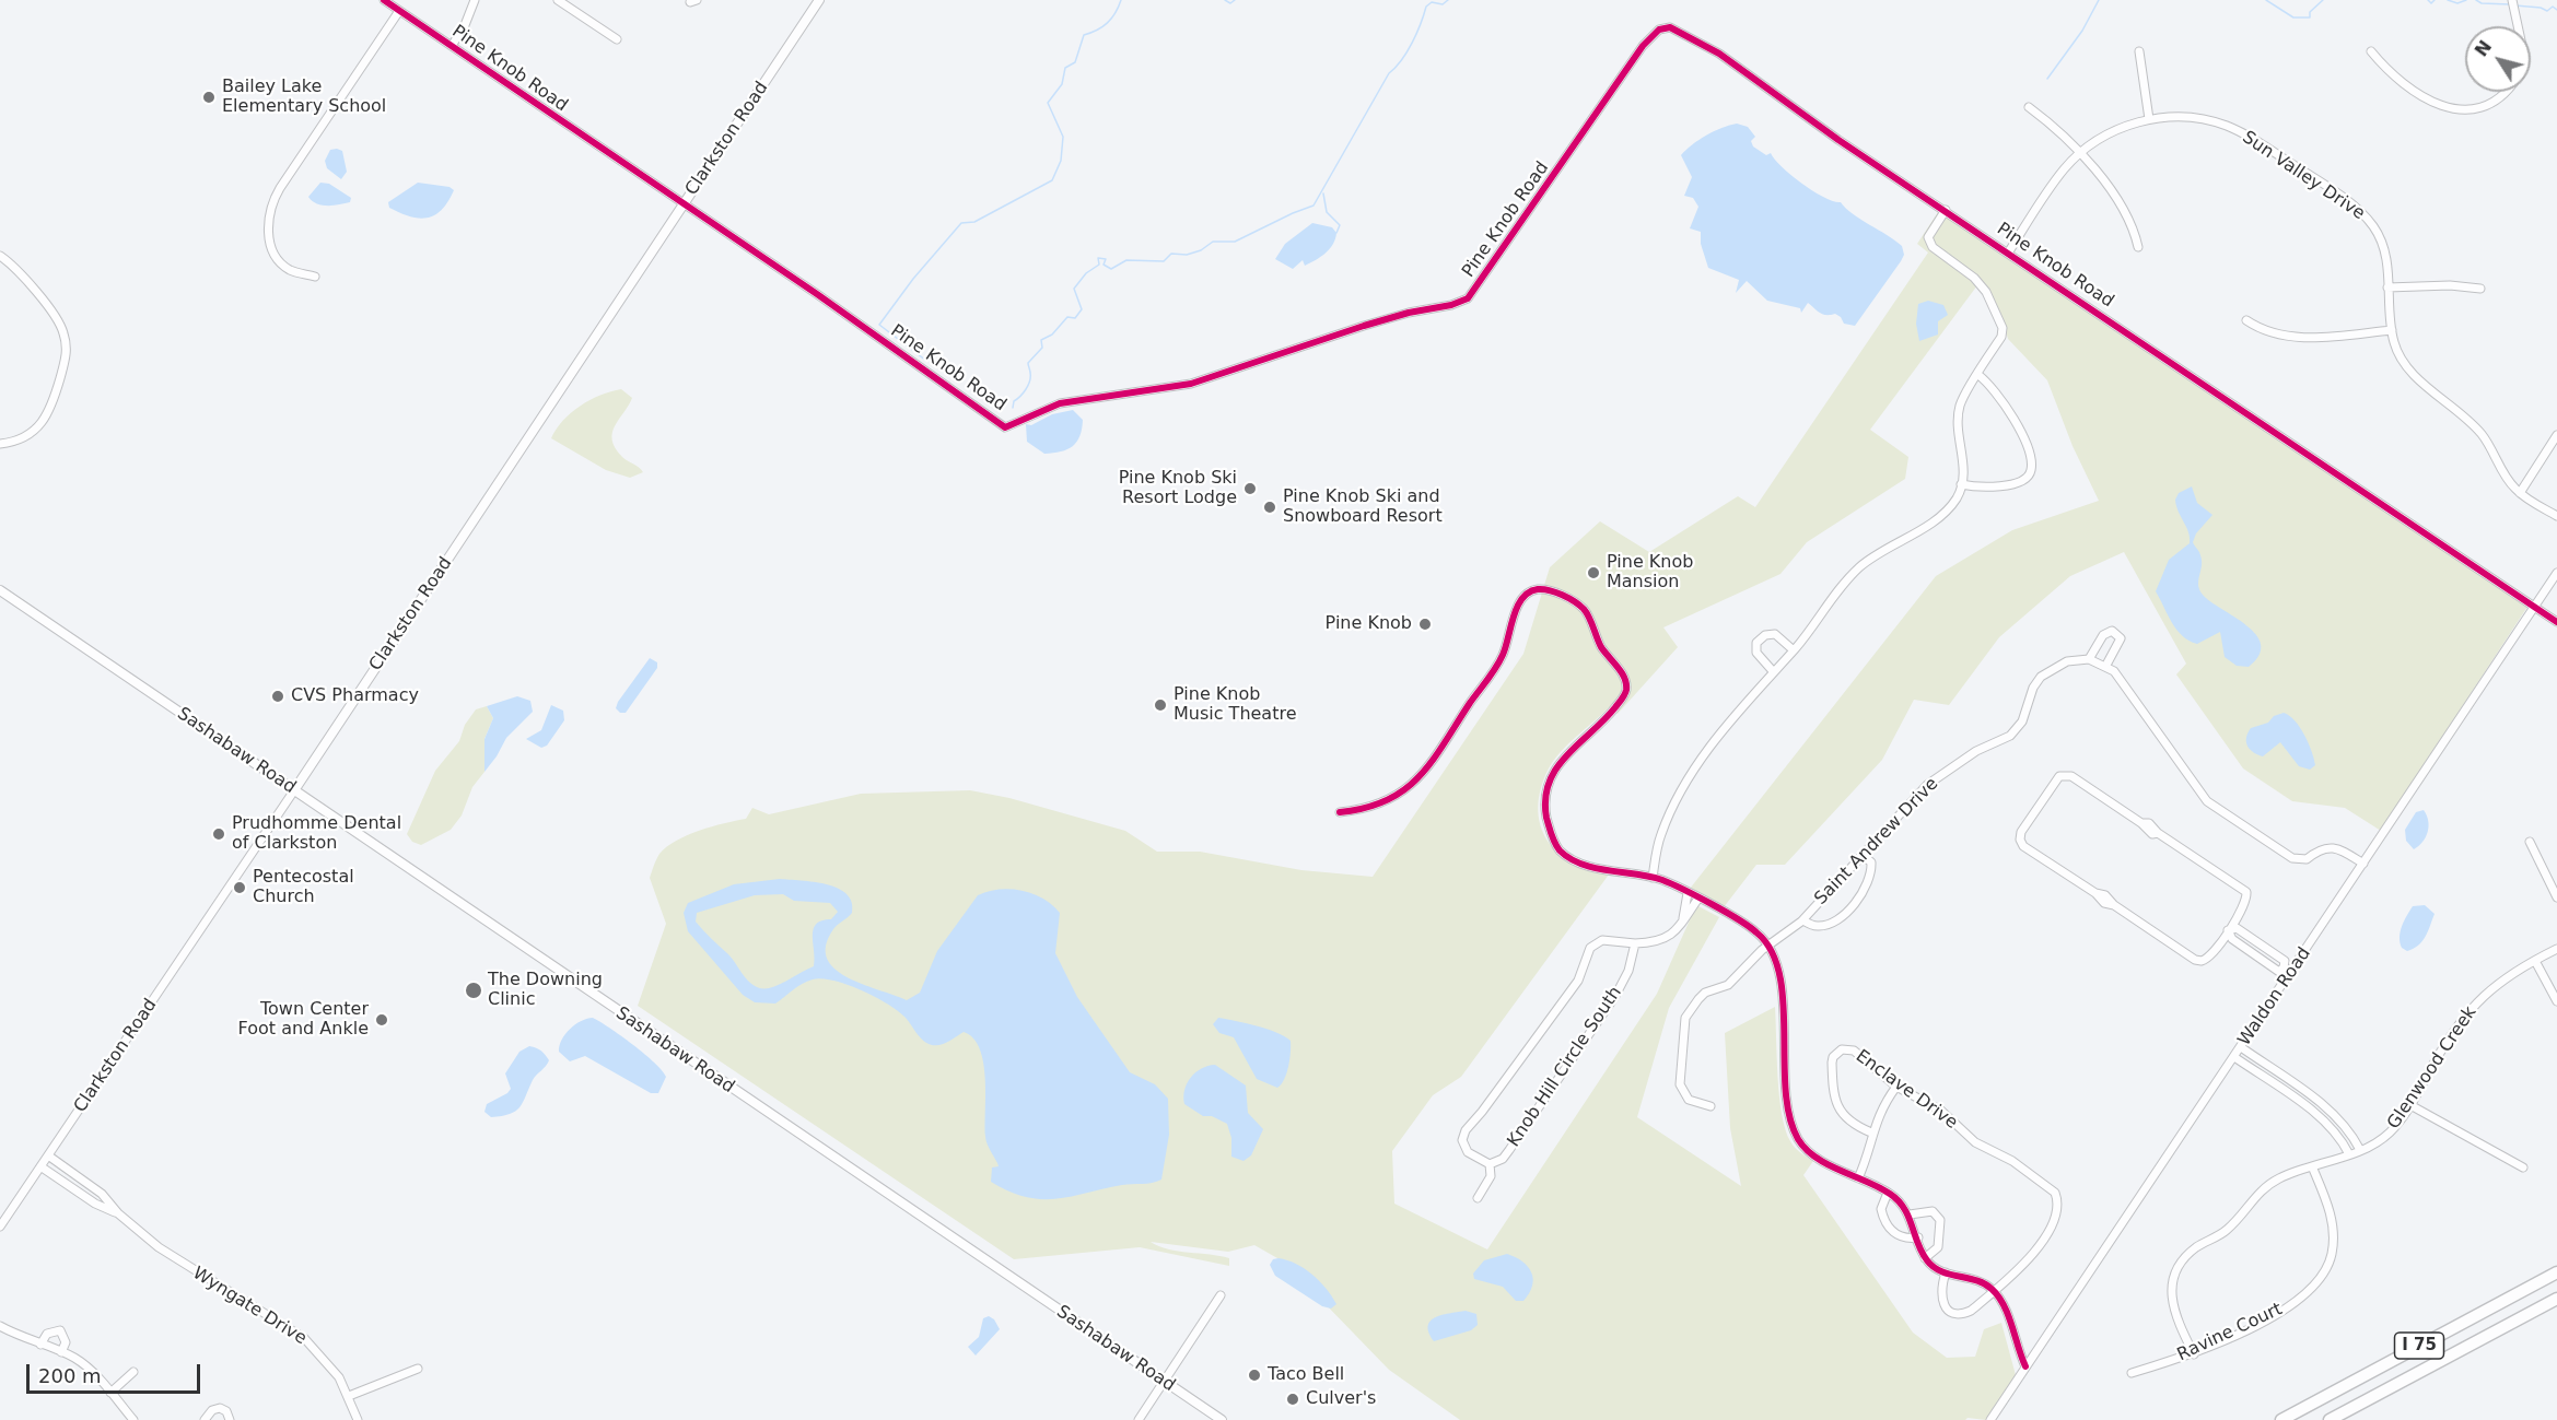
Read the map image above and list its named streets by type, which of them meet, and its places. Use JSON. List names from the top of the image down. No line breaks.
{"streets":{"highway":["I 75"],"main road":["Clarkston Road","Sashabaw Road"],"street":["Pine Knob Road","Sun Valley Drive","Saint Andrew Drive","Waldon Road","Knob Hill Circle South","Glenwood Creek","Enclave Drive","Wyngate Drive","Ravine Court"]},"crossings":[["Pine Knob Road","Clarkston Road"],["Pine Knob Road","Sun Valley Drive"],["Pine Knob Road","Waldon Road"],["Clarkston Road","Sashabaw Road"],["Clarkston Road","Wyngate Drive"],["Glenwood Creek","Ravine Court"]],"places":["Bailey Lake Elementary School","Pine Knob Ski Resort Lodge","Pine Knob Ski and Snowboard Resort","Pine Knob Mansion","Pine Knob","CVS Pharmacy","Pine Knob Music Theatre","Prudhomme Dental of Clarkston","Pentecostal Church","The Downing Clinic","Town Center Foot and Ankle","Taco Bell","Culver's"],"scale_bar":"200 m","north":"top left"}
